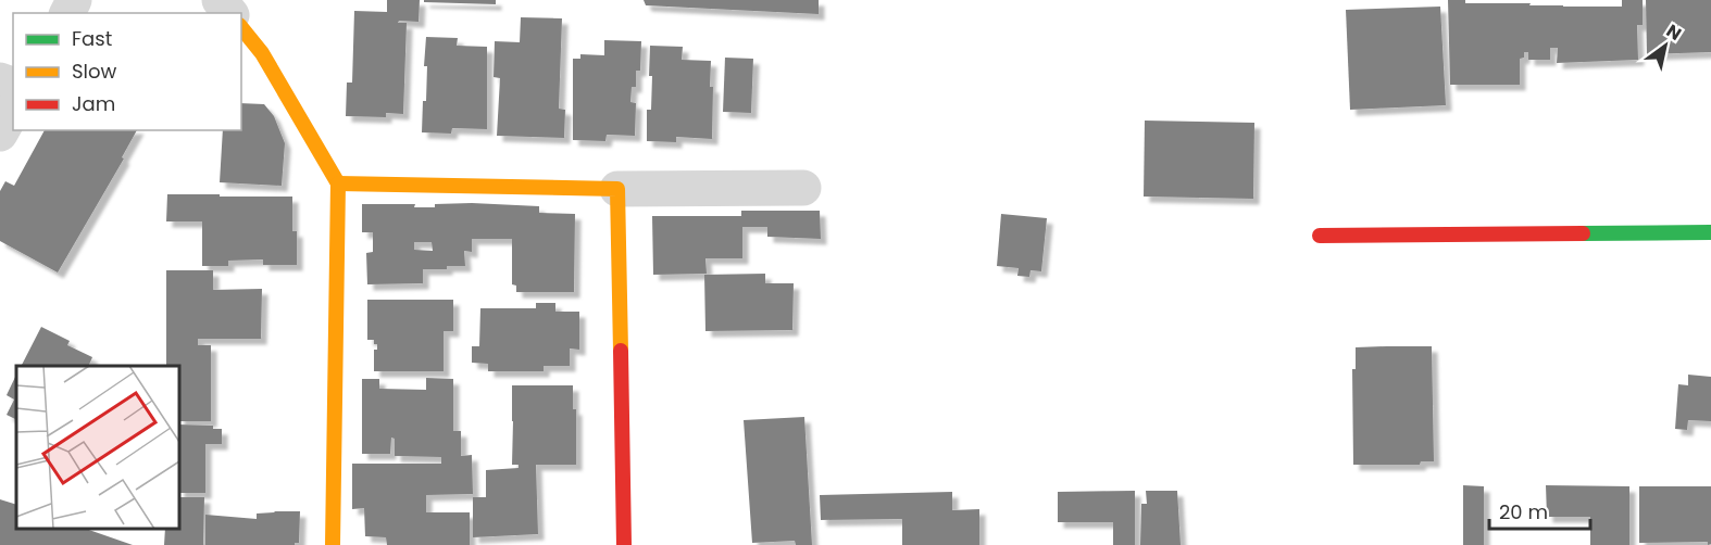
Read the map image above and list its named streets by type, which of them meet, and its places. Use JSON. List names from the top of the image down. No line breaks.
{"legend":["Fast","Slow","Jam"],"scale_bar":"20 m","north":"top right"}
